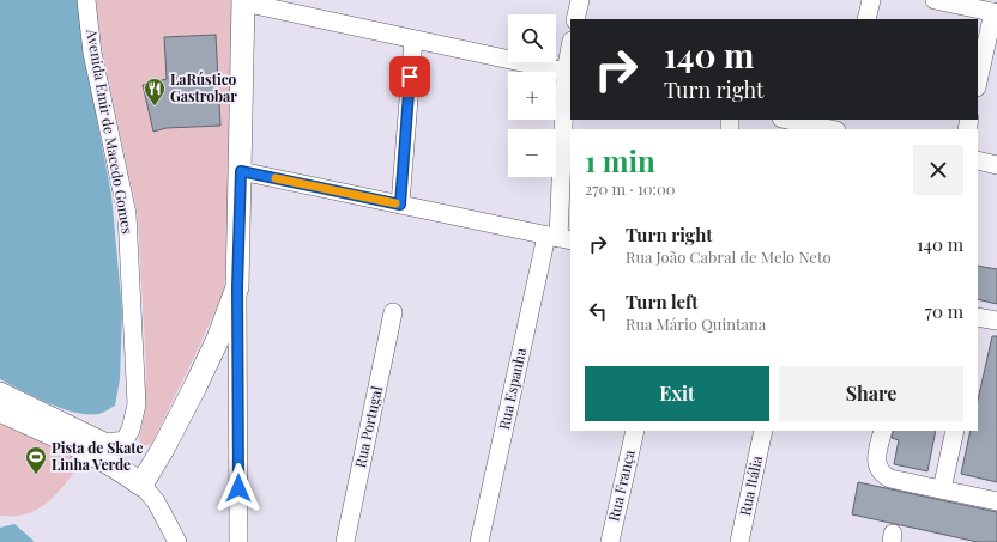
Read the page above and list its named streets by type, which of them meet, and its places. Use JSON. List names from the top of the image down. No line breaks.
{"streets":{"street":["Avenida Emir de Macedo Gomes","Rua Espanha","Rua Portugal","Rua França","Rua Itália"]},"places":{"restaurant":["LaRústico Gastrobar"],"sports":["Pista de Skate Linha Verde"]},"page":{"map_buttons":["+","−"],"turn":["140 m","Turn right"],"heading":["1 min","270 m · 10:00"],"list":[{"name":"Turn right","note":"Rua João Cabral de Melo Neto","value":"140 m"},{"name":"Turn left","note":"Rua Mário Quintana","value":"70 m"}],"buttons":["Exit","Share"]}}
